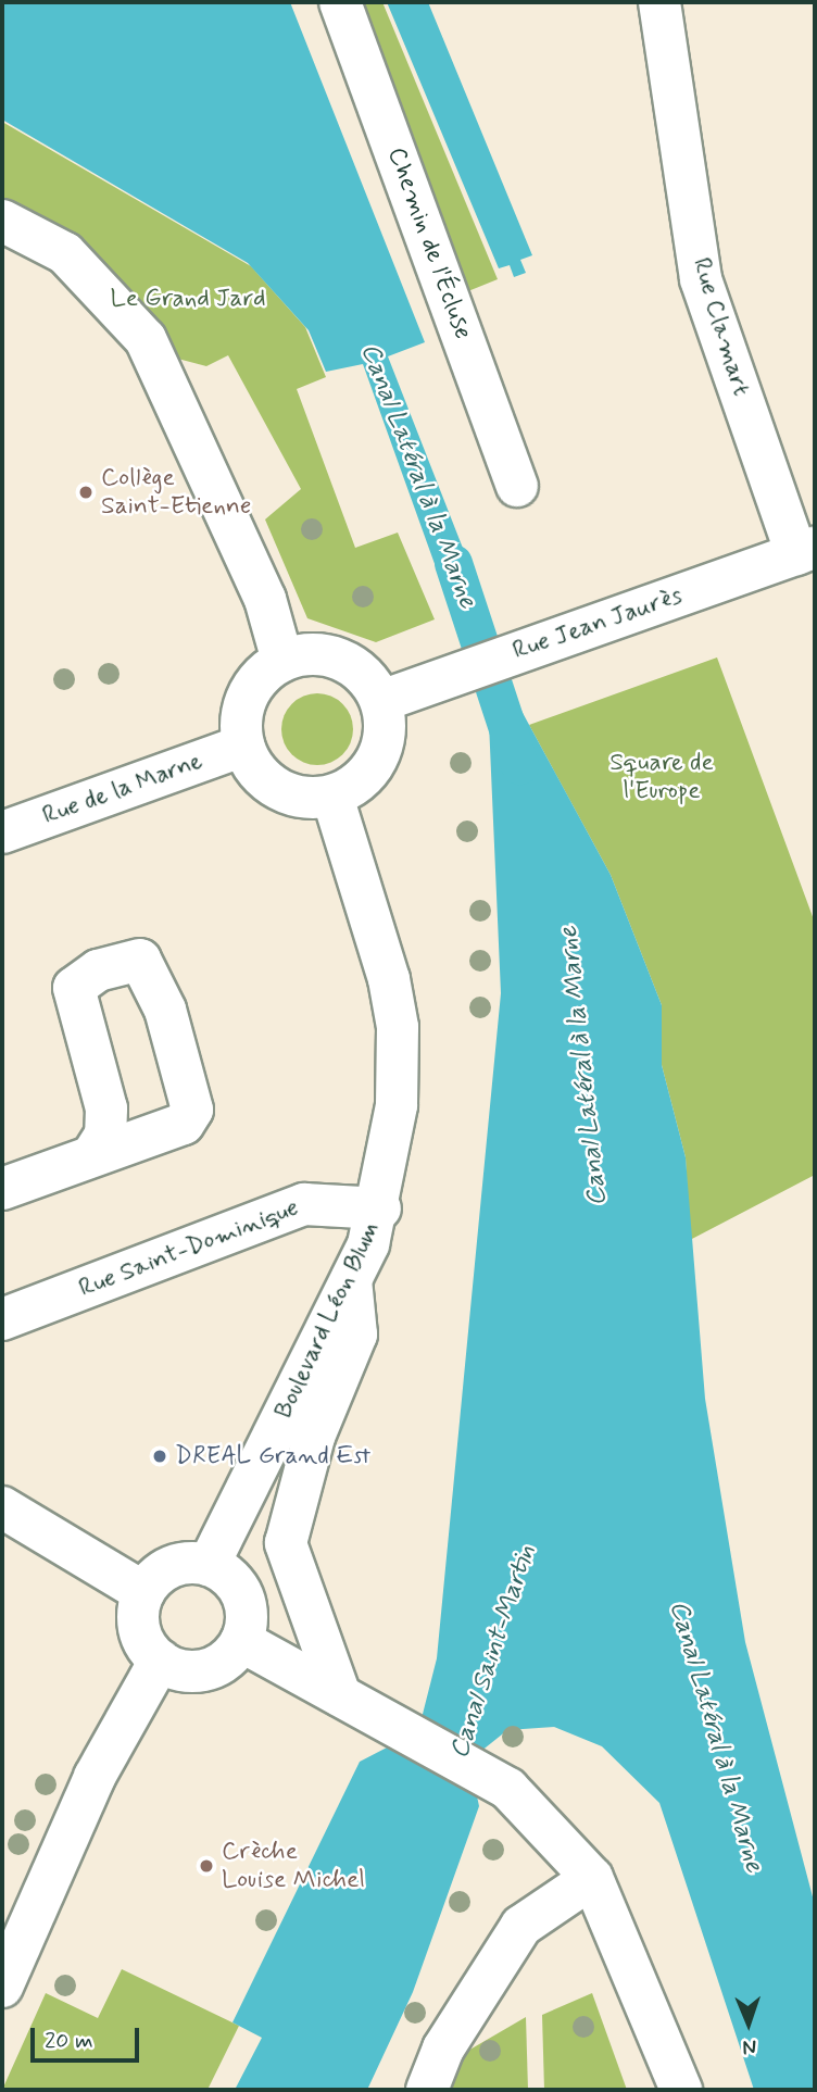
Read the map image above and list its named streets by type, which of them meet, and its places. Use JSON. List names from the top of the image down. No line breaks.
{"streets":{"street":["Chemin de l'Écluse","Rue Clamart","Rue Jean Jaurès","Rue de la Marne","Rue Saint-Dominique","Boulevard Léon Blum"]},"crossings":[["Rue Clamart","Rue Jean Jaurès"],["Rue Jean Jaurès","Rue de la Marne"],["Rue Jean Jaurès","Boulevard Léon Blum"],["Rue de la Marne","Boulevard Léon Blum"],["Rue Saint-Dominique","Boulevard Léon Blum"]],"water":["Canal Latéral à la Marne","Canal Saint-Martin"],"parks":["Le Grand Jard","Square de l'Europe"],"places":["Collège Saint-Etienne","DREAL Grand Est","Crèche Louise Michel"],"scale_bar":"20 m","north":"bottom"}
